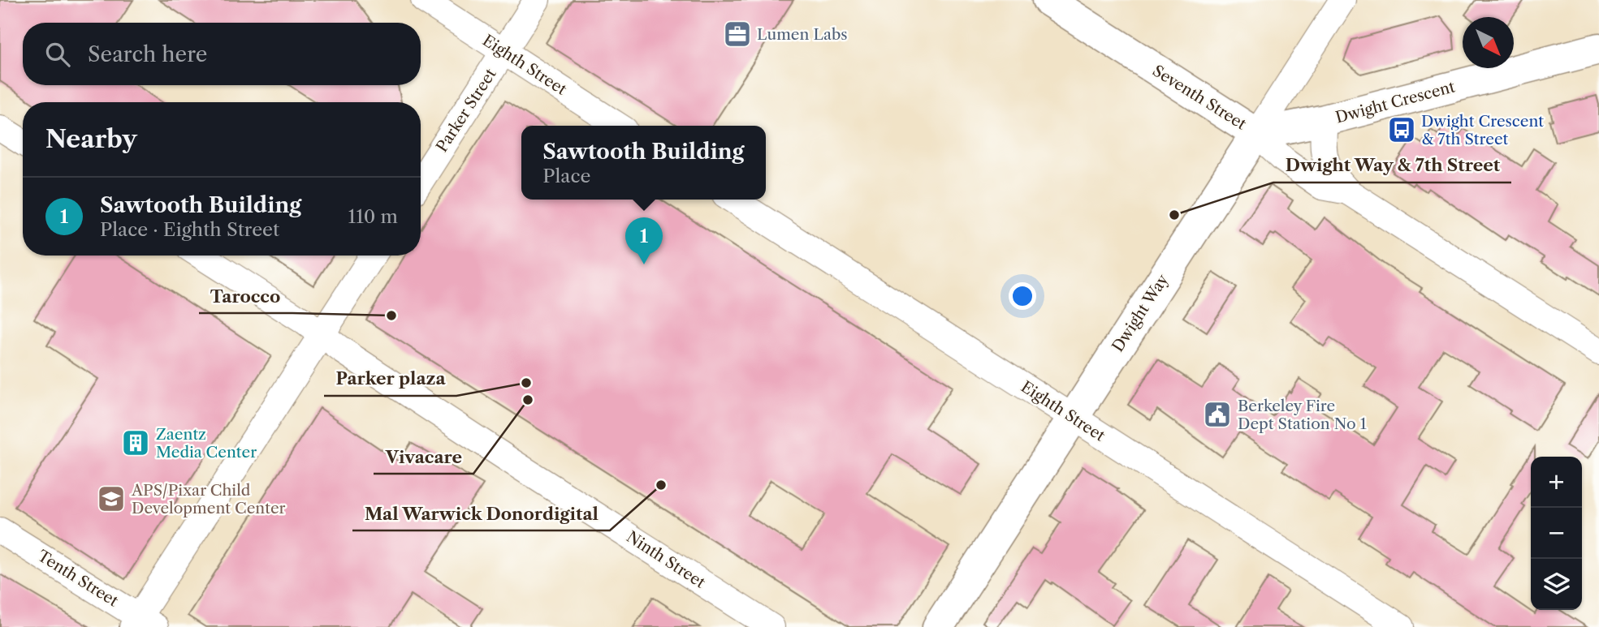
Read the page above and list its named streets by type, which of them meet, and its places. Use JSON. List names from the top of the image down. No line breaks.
{"streets":{"street":["Eighth Street","Seventh Street","Dwight Crescent","Parker Street","Dwight Way","Ninth Street","Tenth Street"]},"crossings":[["Eighth Street","Parker Street"],["Eighth Street","Dwight Way"],["Seventh Street","Dwight Crescent"],["Seventh Street","Dwight Way"],["Dwight Crescent","Dwight Way"]],"places":{"office":["Lumen Labs"],"bus stop":["Dwight Crescent & 7th Street"],"other":["Dwight Way & 7th Street","Tarocco","Parker plaza","Vivacare","Mal Warwick Donordigital"],"public building":["Berkeley Fire Dept Station No 1"],"building":["Zaentz Media Center"],"school or university":["APS/Pixar Child Development Center"]},"north":"bottom right","page":{"search":"Search here","heading":"Nearby","popup":["Sawtooth Building","Place"],"list":[{"mark":"1","name":"Sawtooth Building","note":"Place · Eighth Street","value":"110 m"}],"pins":"1","map_buttons":["+","−"]}}
